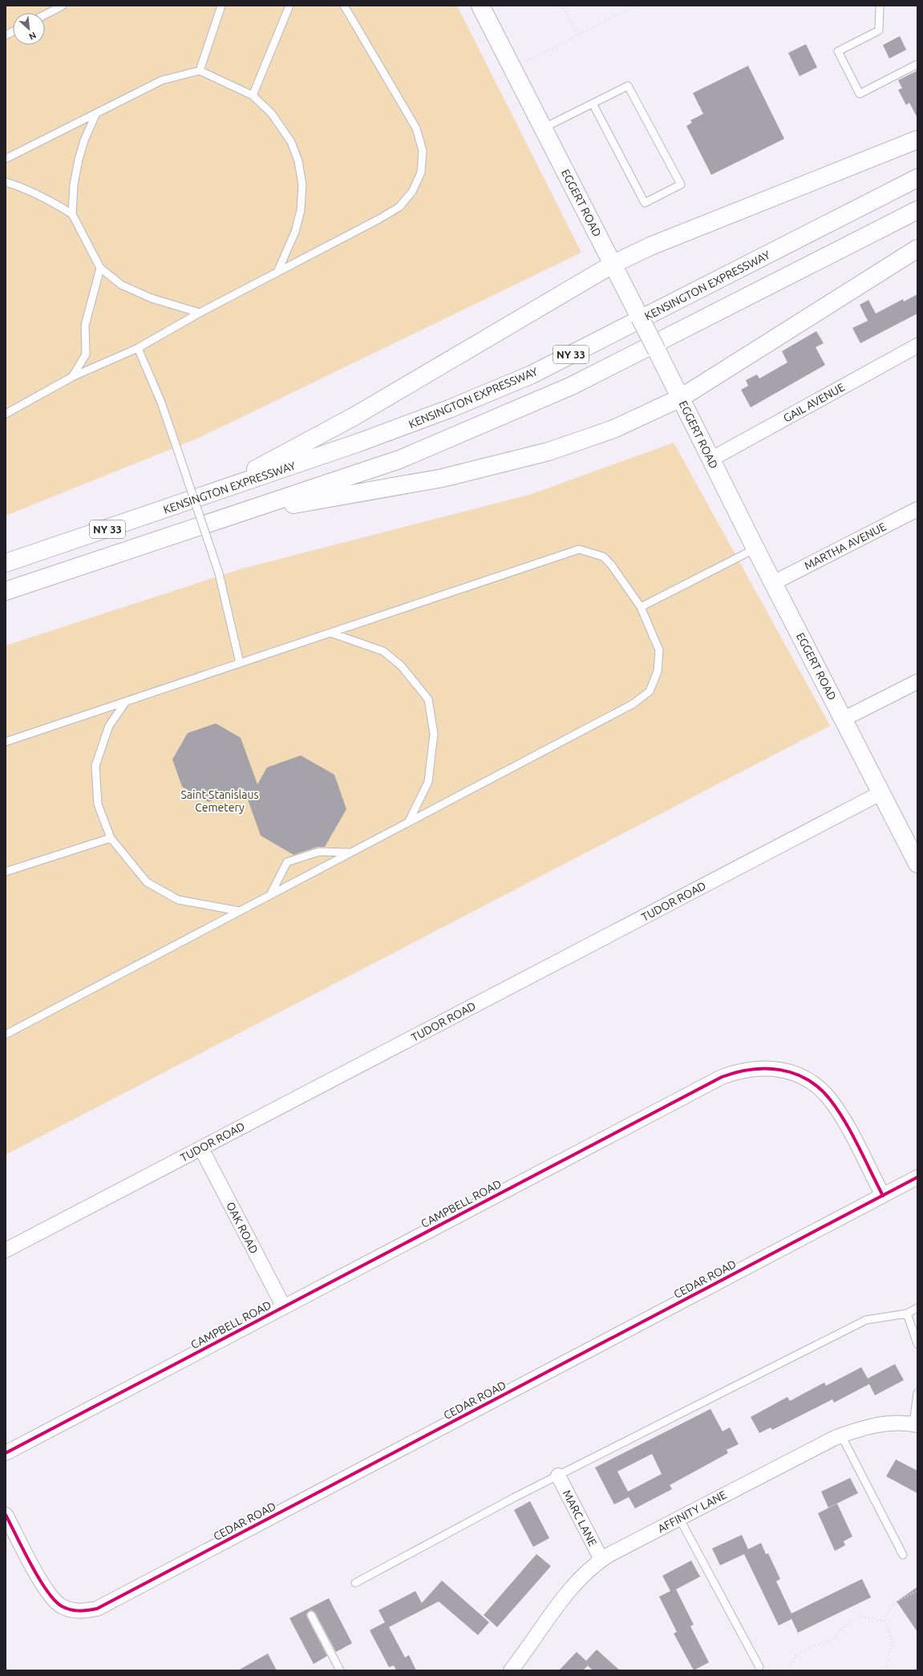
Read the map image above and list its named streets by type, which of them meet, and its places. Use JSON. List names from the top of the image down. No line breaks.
{"streets":{"main road":["EGGERT ROAD","KENSINGTON EXPRESSWAY","NY 33"],"street":["GAIL AVENUE","MARTHA AVENUE","TUDOR ROAD","CAMPBELL ROAD","OAK ROAD","CEDAR ROAD","AFFINITY LANE","MARC LANE"]},"crossings":[["EGGERT ROAD","GAIL AVENUE"],["EGGERT ROAD","MARTHA AVENUE"],["EGGERT ROAD","TUDOR ROAD"],["TUDOR ROAD","OAK ROAD"],["CAMPBELL ROAD","OAK ROAD"],["CAMPBELL ROAD","CEDAR ROAD"],["AFFINITY LANE","MARC LANE"]],"parks":["Saint Stanislaus Cemetery"],"north":"bottom right"}
